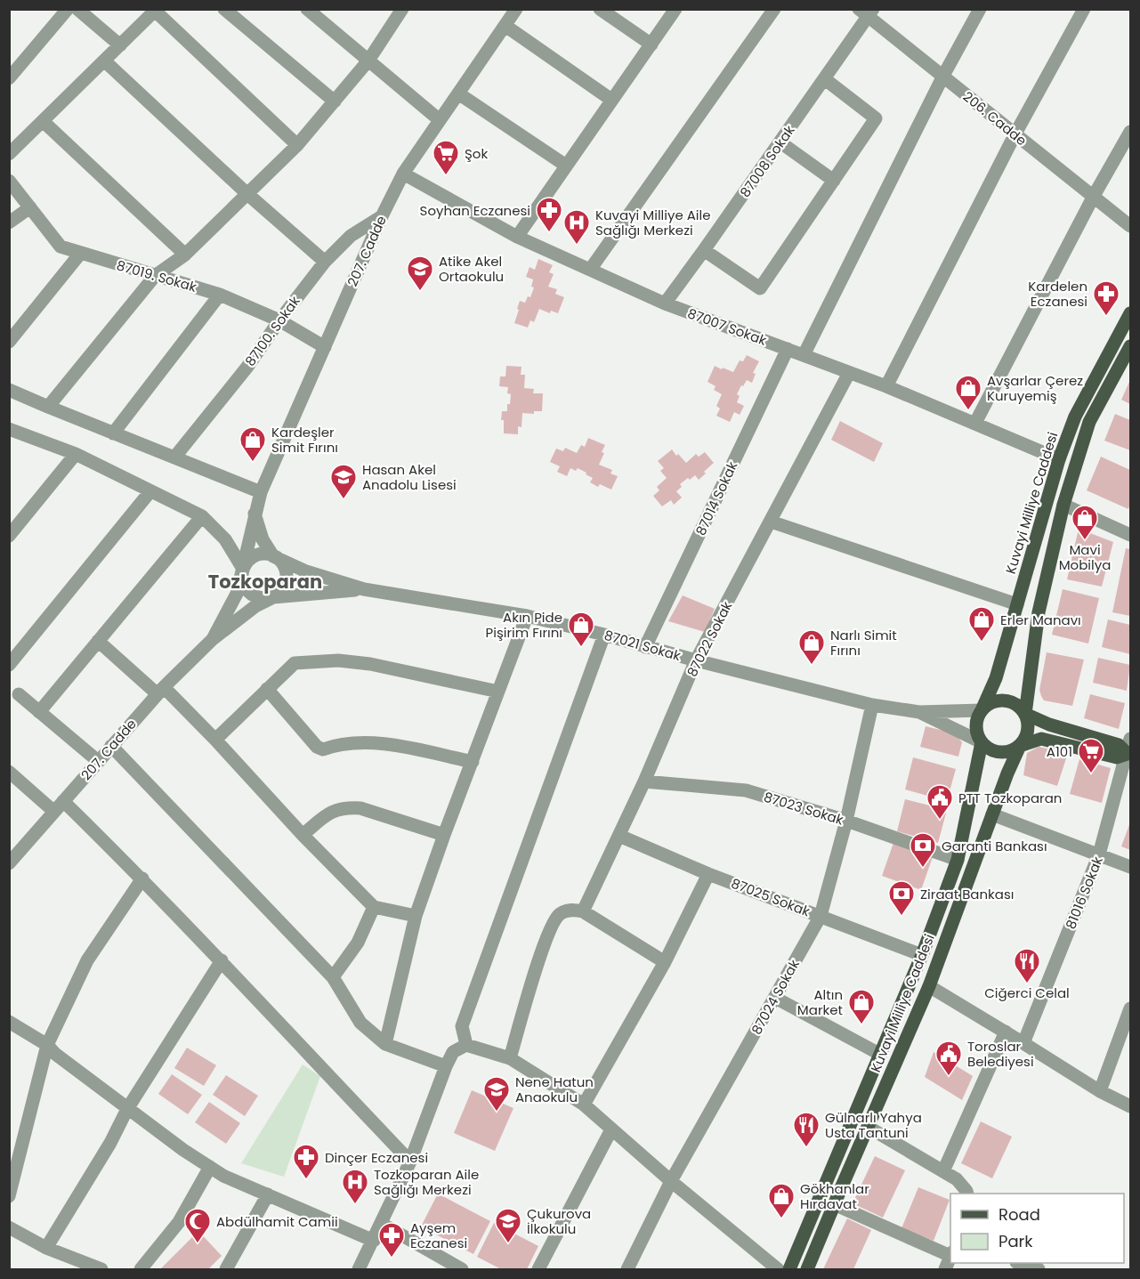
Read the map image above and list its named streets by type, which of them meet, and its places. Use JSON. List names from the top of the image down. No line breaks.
{"streets":{"main road":["Kuvayi Milliye Caddesi"],"street":["206. Cadde","87008 Sokak","207. Cadde","87019. Sokak","87007 Sokak","87100. Sokak","87014 Sokak","87022 Sokak","87021 Sokak","87023 Sokak","81016 Sokak","87025 Sokak","87024 Sokak"]},"crossings":[["206. Cadde","87008 Sokak"],["87008 Sokak","87007 Sokak"],["207. Cadde","87019. Sokak"],["207. Cadde","87007 Sokak"],["207. Cadde","87100. Sokak"],["87019. Sokak","87100. Sokak"],["87007 Sokak","87014 Sokak"],["87007 Sokak","Kuvayi Milliye Caddesi"],["87007 Sokak","87022 Sokak"],["87014 Sokak","87021 Sokak"],["Kuvayi Milliye Caddesi","87021 Sokak"],["Kuvayi Milliye Caddesi","87023 Sokak"],["Kuvayi Milliye Caddesi","87025 Sokak"],["87022 Sokak","87021 Sokak"],["87022 Sokak","87023 Sokak"],["87022 Sokak","87025 Sokak"],["87021 Sokak","87024 Sokak"],["87023 Sokak","87024 Sokak"],["87025 Sokak","87024 Sokak"]],"districts":["Tozkoparan"],"places":{"supermarket":["Şok","A101"],"pharmacy":["Soyhan Eczanesi","Kardelen Eczanesi","Dinçer Eczanesi","Ayşem Eczanesi"],"hospital":["Kuvayi Milliye Aile Sağlığı Merkezi","Tozkoparan Aile Sağlığı Merkezi"],"school or university":["Atike Akel Ortaokulu","Hasan Akel Anadolu Lisesi","Nene Hatun Anaokulu","Çukurova İlkokulu"],"shop":["Avşarlar Çerez Kuruyemiş","Kardeşler Simit Fırını","Mavi Mobilya","Erler Manavı","Akın Pide Pişirim Fırını","Narlı Simit Fırını","Altın Market","Gökhanlar Hırdavat"],"public building":["PTT Tozkoparan","Toroslar Belediyesi"],"bank":["Garanti Bankası","Ziraat Bankası"],"restaurant":["Ciğerci Celal","Gülnarlı Yahya Usta Tantuni"],"mosque":["Abdülhamit Camii"]},"legend":["Road","Park"]}
